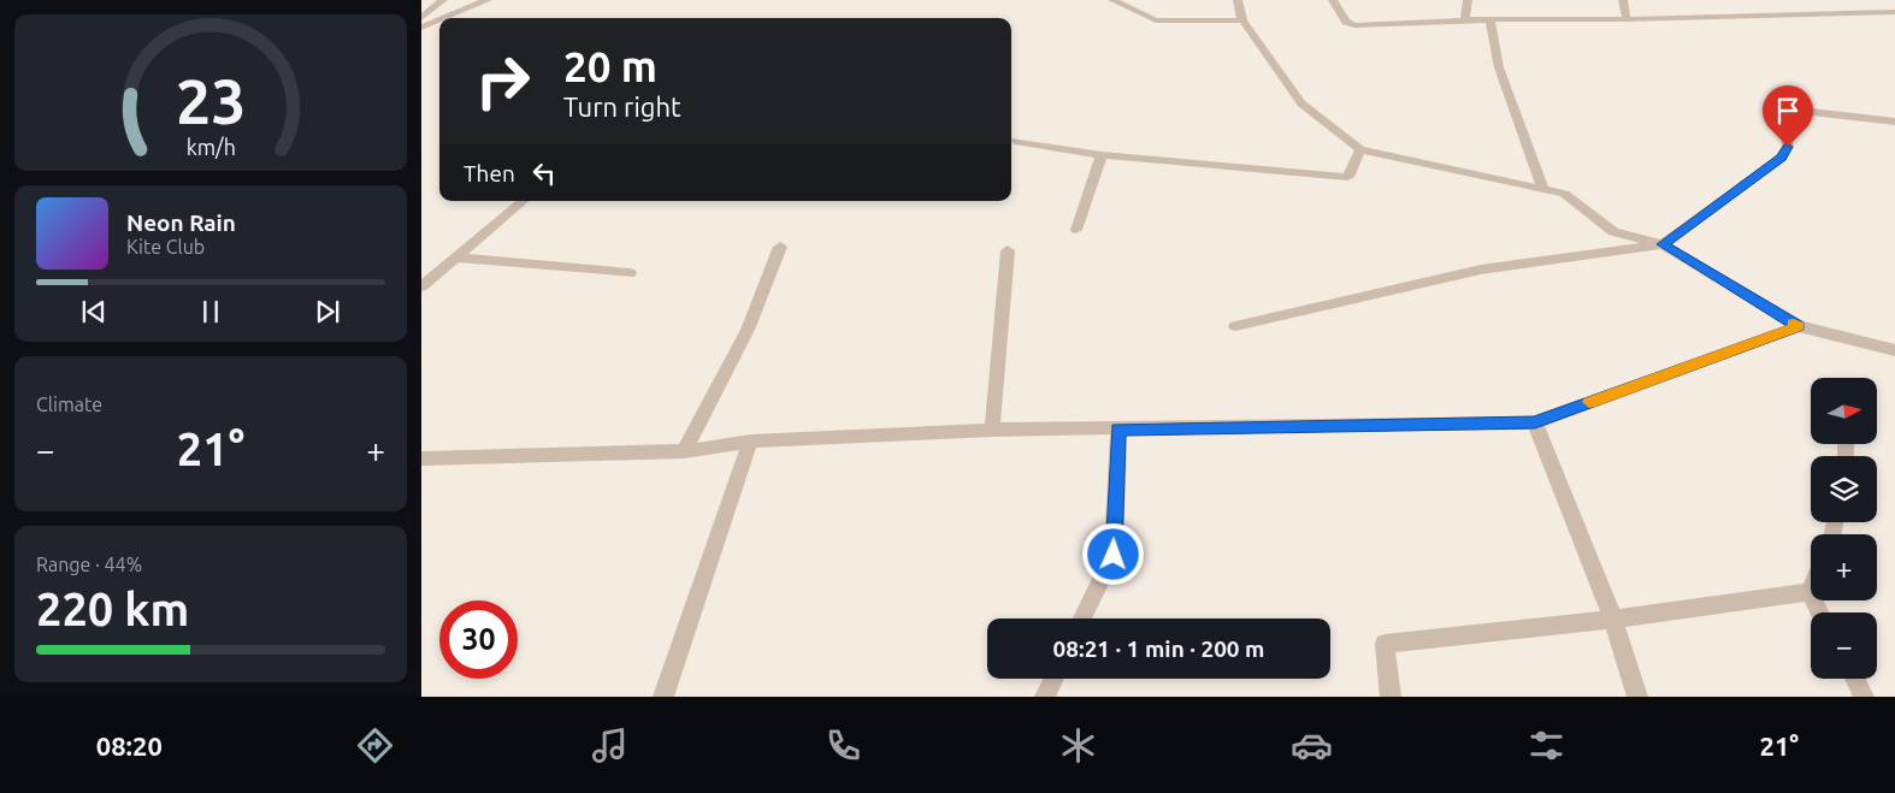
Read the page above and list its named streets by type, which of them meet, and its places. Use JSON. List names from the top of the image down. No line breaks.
{"north":"right","page":{"turn":["20 m","Turn right"],"then":"Then","song":["Neon Rain","Kite Club"],"tile":["Climate",["Range · 44%","220 km"]],"map_buttons":["+","−"],"heat":["−","21°","+"],"limit":"30","trip":"08:21 · 1 min · 200 m","tabs":["08:20","21°"],"gauge":["23","km/h"]}}
